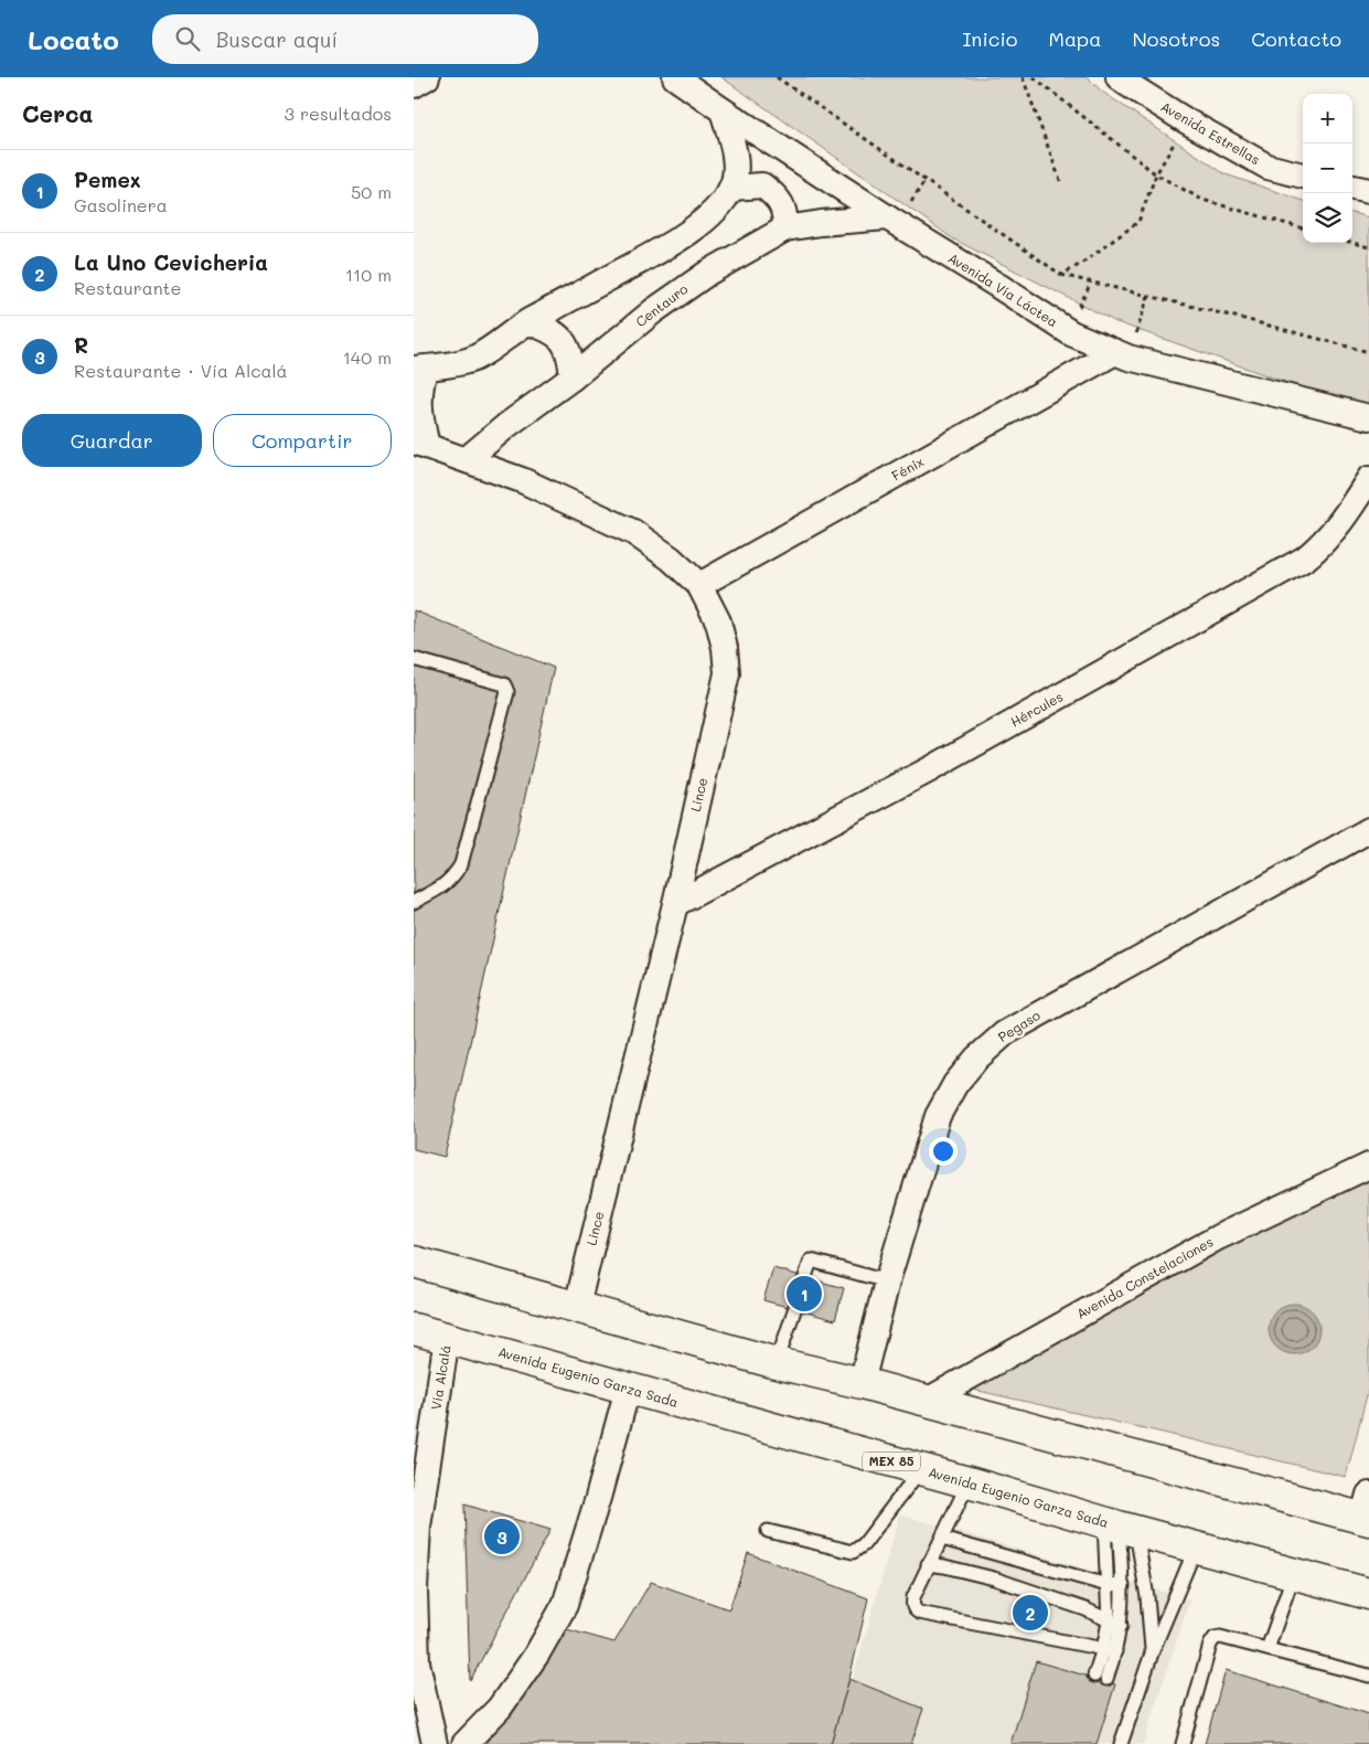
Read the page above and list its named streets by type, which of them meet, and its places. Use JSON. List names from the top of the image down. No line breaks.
{"streets":{"highway":["Avenida Eugenio Garza Sada","MEX 85"],"street":["Avenida Estrellas","Avenida Vía Láctea","Centauro","Fénix","Hércules","Lince","Pegaso","Avenida Constelaciones","Vía Alcalá"]},"crossings":[["Avenida Vía Láctea","Centauro"],["Avenida Vía Láctea","Fénix"],["Centauro","Lince"],["Fénix","Lince"],["Hércules","Lince"],["Vía Alcalá","Avenida Eugenio Garza Sada"]],"page":{"header":"Locato","search":"Buscar aquí","nav":["Inicio","Mapa","Nosotros","Contacto"],"heading":["Cerca","3 resultados"],"map_buttons":["+","−"],"list":[{"mark":"1","name":"Pemex","note":"Gasolinera","value":"50 m"},{"mark":"2","name":"La Uno Cevicheria","note":"Restaurante","value":"110 m"},{"mark":"3","name":"R","note":"Restaurante · Vía Alcalá","value":"140 m"}],"buttons":["Guardar","Compartir"],"pins":["1","3","2"]}}
